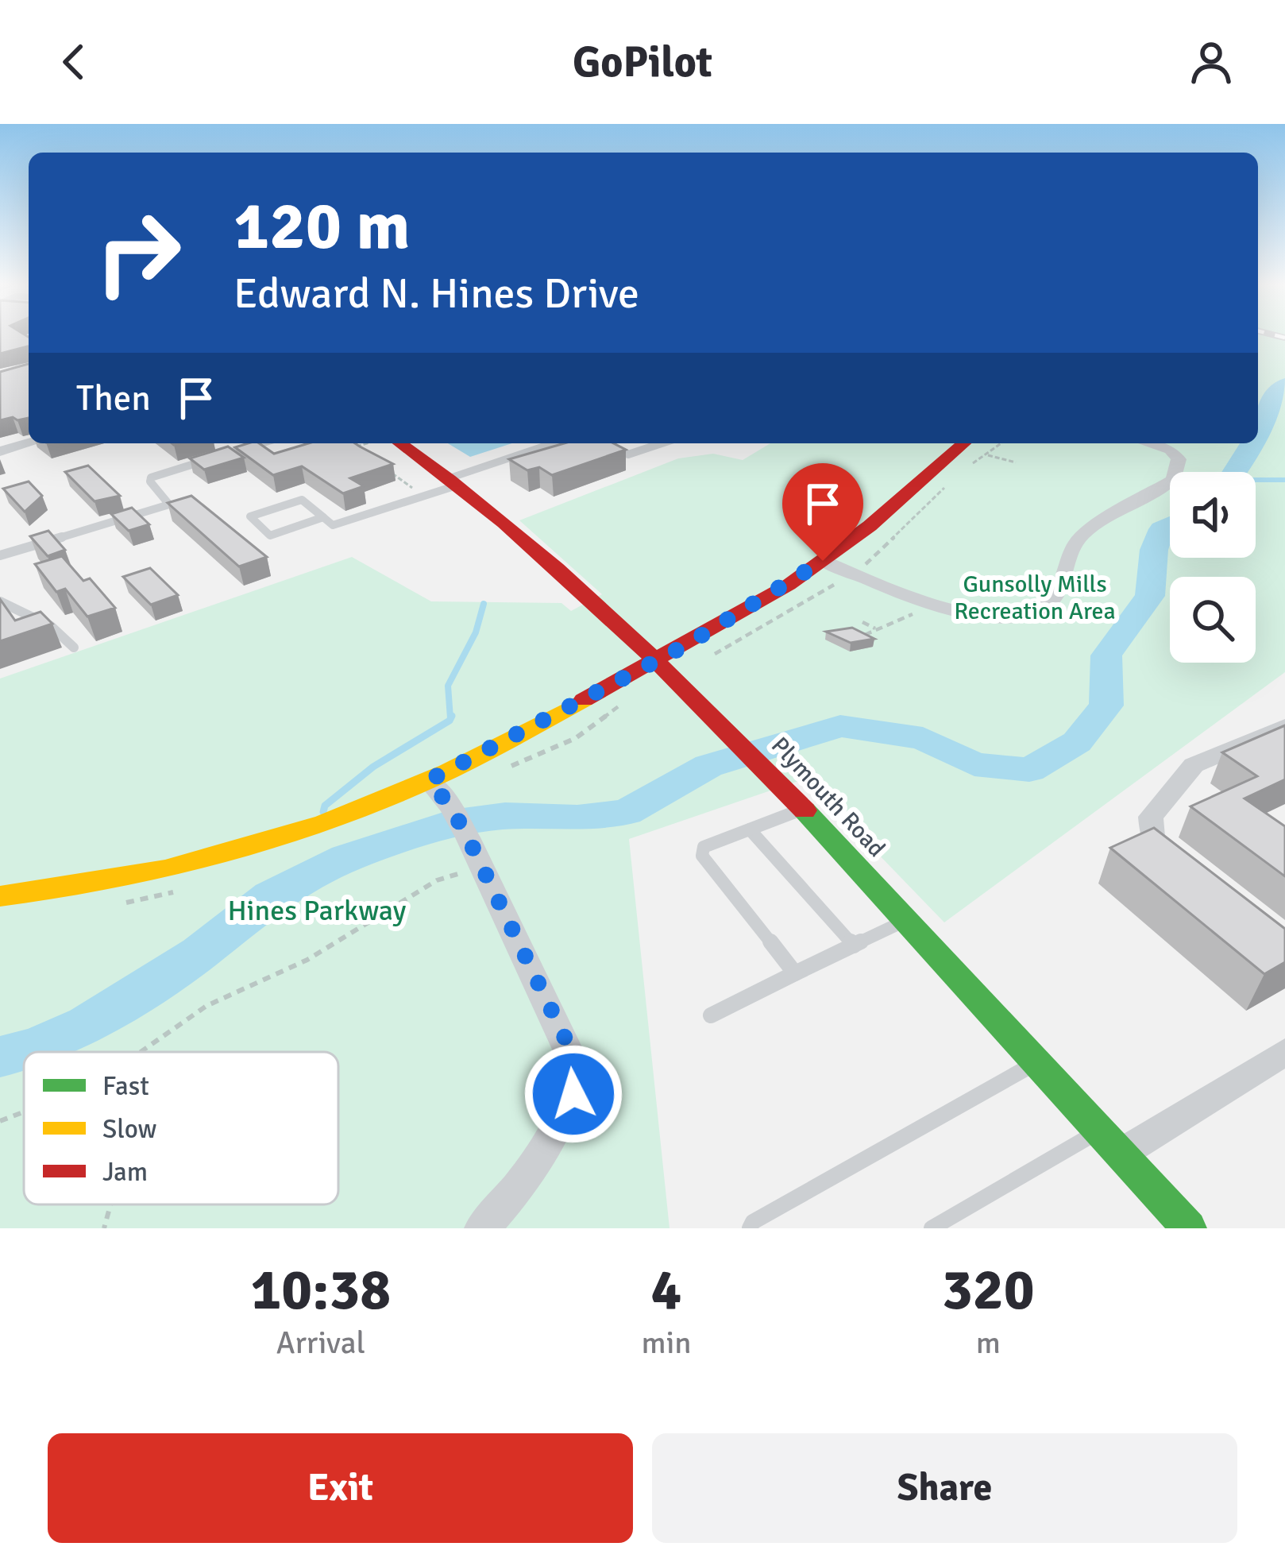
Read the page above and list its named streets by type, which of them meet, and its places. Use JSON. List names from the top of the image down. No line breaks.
{"streets":{"main road":["Plymouth Road"]},"parks":["Gunsolly Mills Recreation Area","Hines Parkway"],"legend":["Fast","Slow","Jam"],"page":{"header":"GoPilot","turn":["120 m","Edward N. Hines Drive"],"then":"Then","eta":["10:38","Arrival","4","min","320","m"],"buttons":["Exit","Share"]}}
